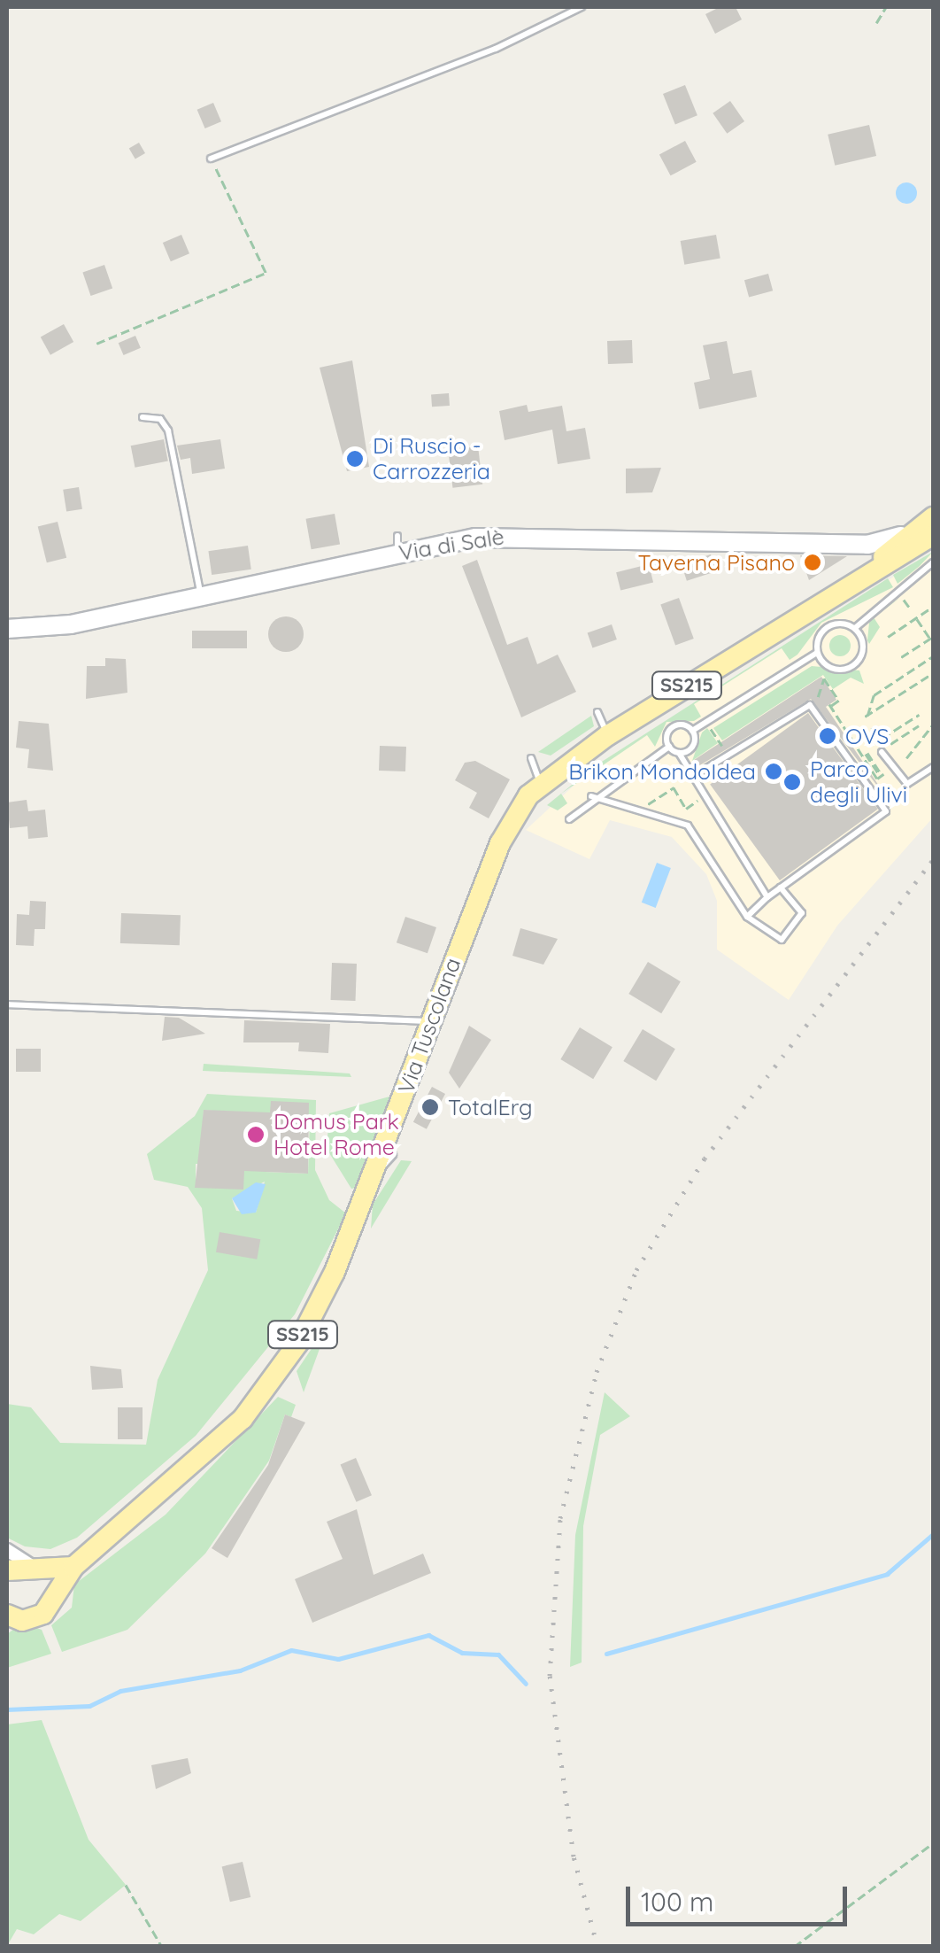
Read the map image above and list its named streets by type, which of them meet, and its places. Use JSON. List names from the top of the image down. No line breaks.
{"streets":{"main road":["Via di Salè","SS215","Via Tuscolana"]},"crossings":[["Via di Salè","Via Tuscolana"]],"places":["Di Ruscio - Carrozzeria","Taverna Pisano","OVS","Brikon MondoIdea","Parco degli Ulivi","TotalErg","Domus Park Hotel Rome"],"scale_bar":"100 m"}
